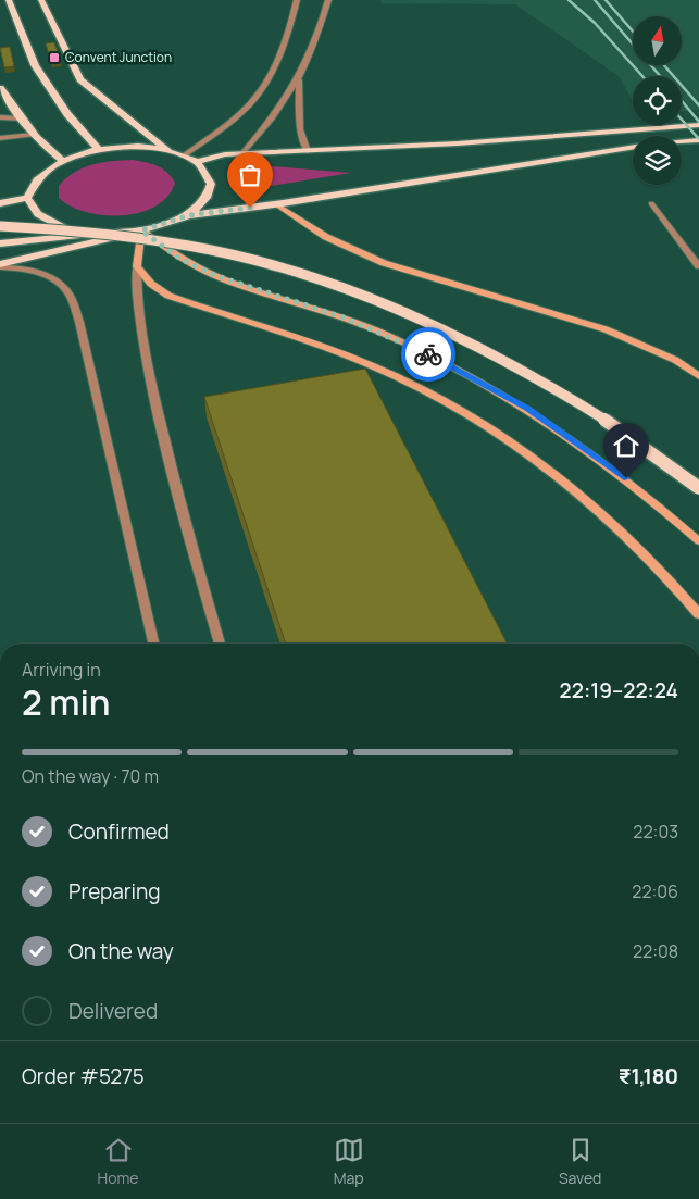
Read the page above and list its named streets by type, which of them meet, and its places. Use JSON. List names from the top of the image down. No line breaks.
{"places":{"transit":["Convent Junction"]},"north":"top","page":{"heading":["2 min","Arriving in","22:19–22:24"],"panel":["Order #5275","₹1,180"],"bar":"On the way · 70 m","list":[["Confirmed","22:03"],["Preparing","22:06"],["On the way","22:08"],"Delivered"],"tabs":["Home","Map","Saved"]}}
